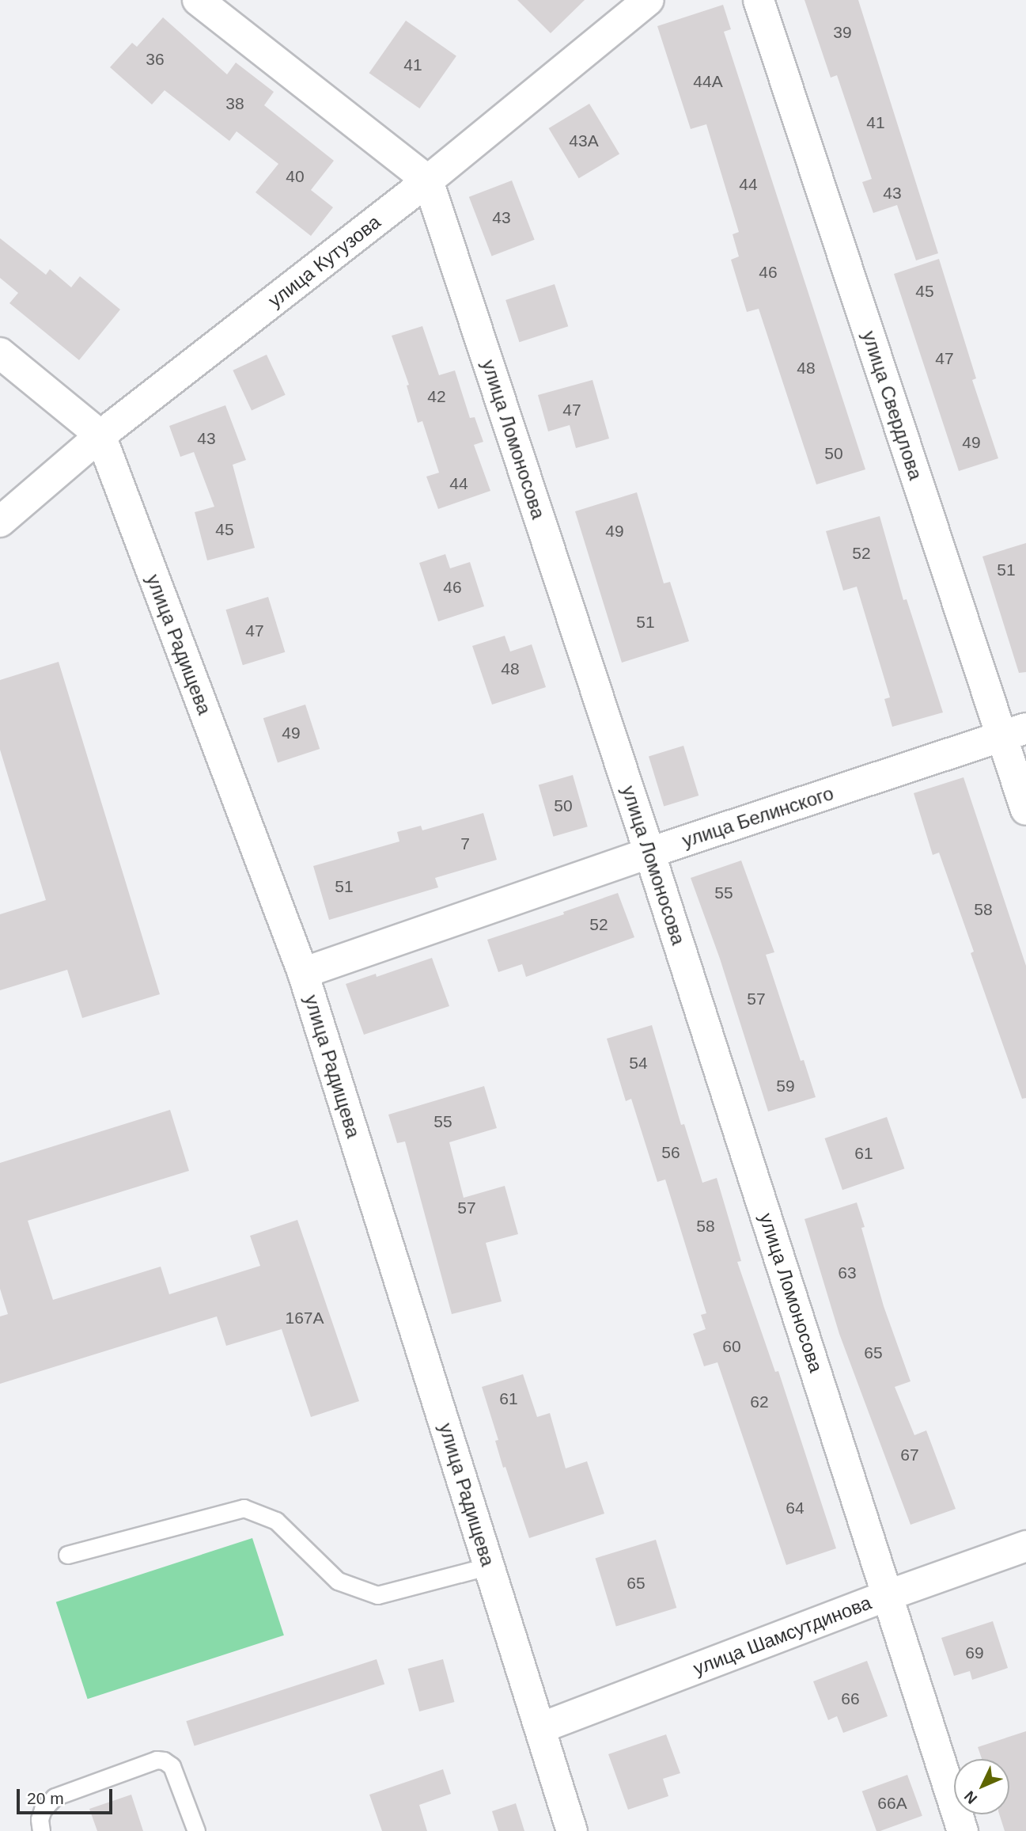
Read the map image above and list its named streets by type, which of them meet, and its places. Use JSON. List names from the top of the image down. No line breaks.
{"streets":{"street":["улица Кутузова","улица Свердлова","улица Ломоносова","улица Радищева","улица Белинского","улица Шамсутдинова"]},"crossings":[["улица Кутузова","улица Ломоносова"],["улица Кутузова","улица Радищева"],["улица Свердлова","улица Белинского"],["улица Ломоносова","улица Белинского"],["улица Ломоносова","улица Шамсутдинова"],["улица Радищева","улица Белинского"],["улица Радищева","улица Шамсутдинова"]],"house_numbers":["39","36","41","44А","38","41","43А","40","44","43","43","46","45","47","48","42","47","43","49","50","44","45","49","52","51","46","51","47","48","49","50","7","51","55","58","52","57","54","59","55","56","61","57","58","63","167А","60","65","61","62","67","64","65","69","66","66А"],"scale_bar":"20 m","north":"bottom left"}
